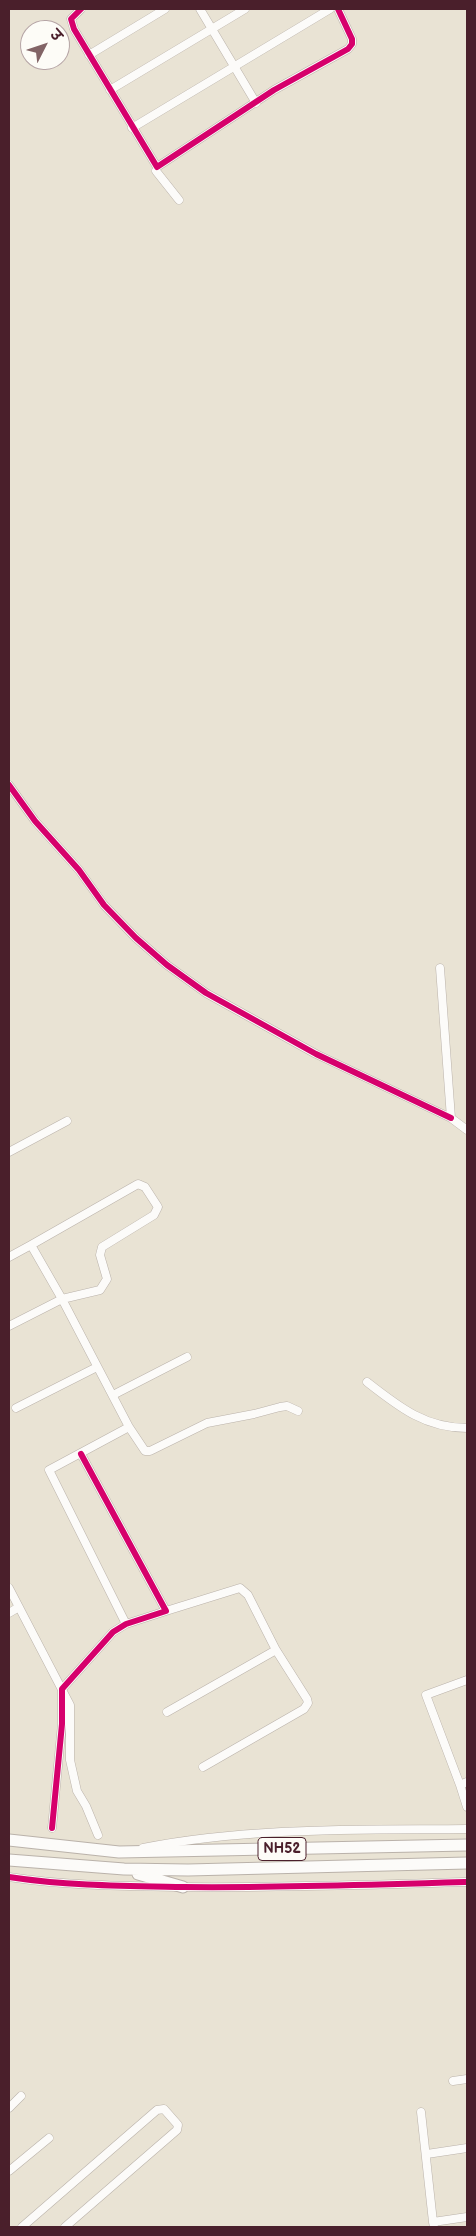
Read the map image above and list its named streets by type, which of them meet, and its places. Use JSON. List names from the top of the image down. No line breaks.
{"streets":{"highway":["NH52"]},"north":"top right"}
